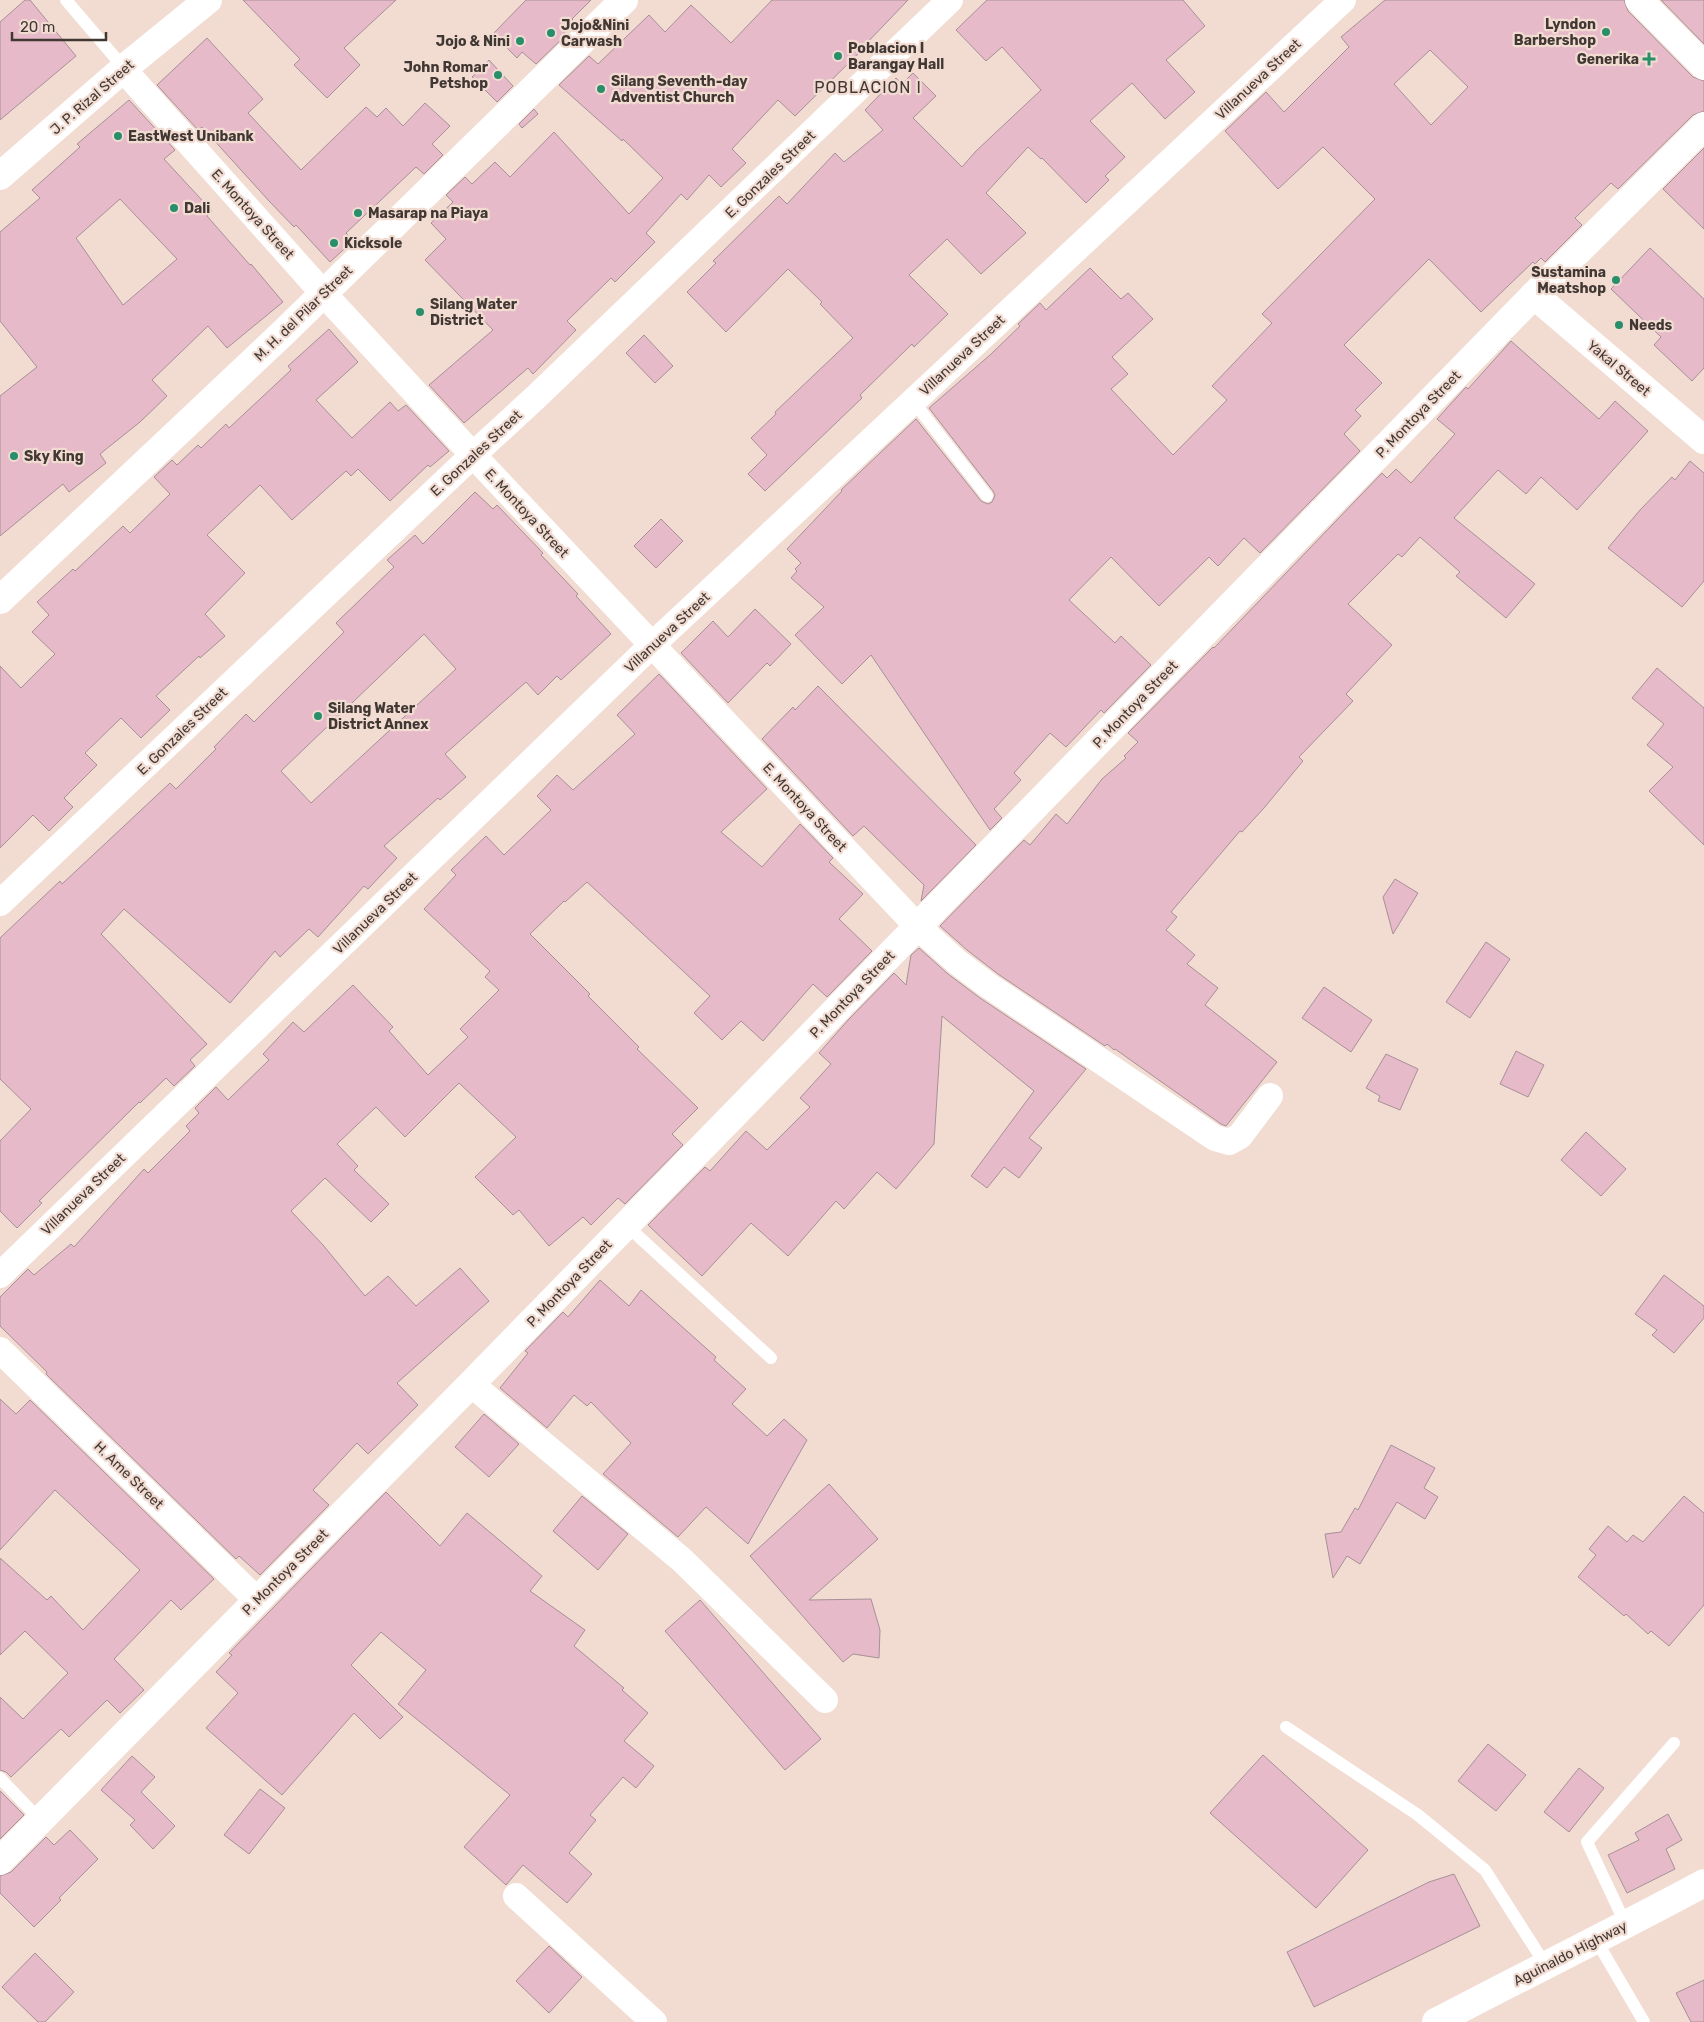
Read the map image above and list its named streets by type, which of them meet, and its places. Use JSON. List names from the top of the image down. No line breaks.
{"streets":{"street":["Villanueva Street","J. P. Rizal Street","E. Gonzales Street","E. Montoya Street","M. H. del Pilar Street","Yakal Street","P. Montoya Street","H. Ame Street","Aguinaldo Highway"]},"crossings":[["Villanueva Street","E. Montoya Street"],["J. P. Rizal Street","E. Montoya Street"],["E. Gonzales Street","E. Montoya Street"],["E. Montoya Street","M. H. del Pilar Street"],["E. Montoya Street","P. Montoya Street"],["Yakal Street","P. Montoya Street"],["P. Montoya Street","H. Ame Street"]],"districts":["POBLACION I"],"places":{"other":["Lyndon Barbershop","Jojo&Nini Carwash","Jojo & Nini","Poblacion I Barangay Hall","John Romar Petshop","Silang Seventh-day Adventist Church","EastWest Unibank","Dali","Masarap na Piaya","Kicksole","Sustamina Meatshop","Silang Water District","Needs","Sky King","Silang Water District Annex"],"health":["Generika"]},"scale_bar":"20 m"}
